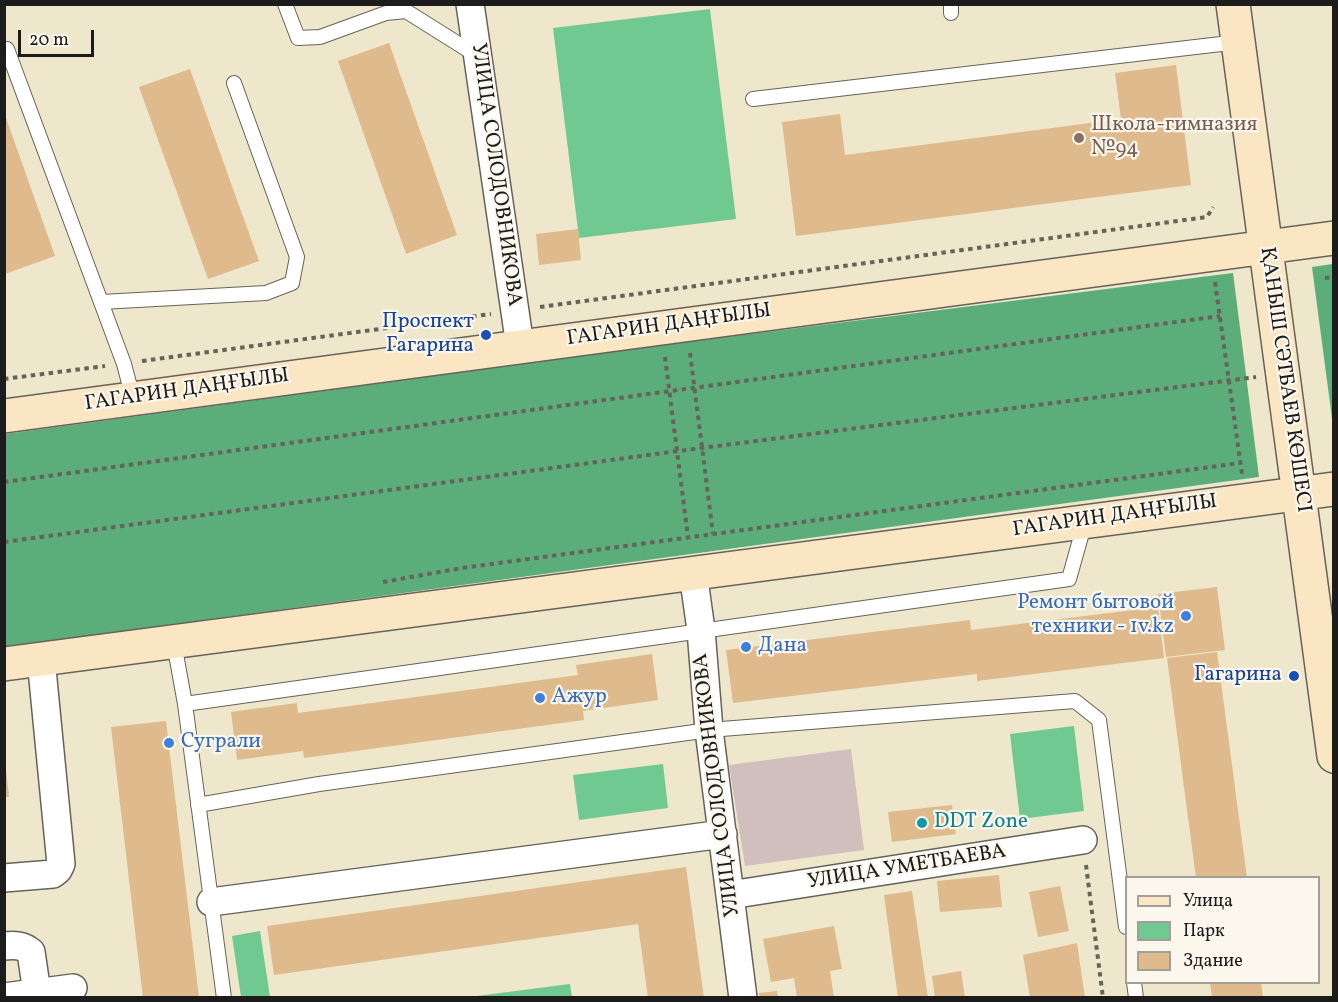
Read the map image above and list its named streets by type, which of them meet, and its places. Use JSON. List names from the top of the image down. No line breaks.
{"streets":{"street":["УЛИЦА СОЛОДОВНИКОВА","ГАГАРИН ДАҢҒЫЛЫ","ҚАНЫШ СӘТБАЕВ КӨШЕСІ","УЛИЦА УМЕТБАЕВА"]},"crossings":[["УЛИЦА СОЛОДОВНИКОВА","ГАГАРИН ДАҢҒЫЛЫ"],["УЛИЦА СОЛОДОВНИКОВА","УЛИЦА УМЕТБАЕВА"],["ГАГАРИН ДАҢҒЫЛЫ","ҚАНЫШ СӘТБАЕВ КӨШЕСІ"]],"places":["Школа-гимназия №94","Проспект Гагарина","Ремонт бытовой техники - 1v.kz","Дана","Гагарина","Ажур","Суграли","DDT Zone"],"legend":["Улица","Парк","Здание"],"scale_bar":"20 m"}
